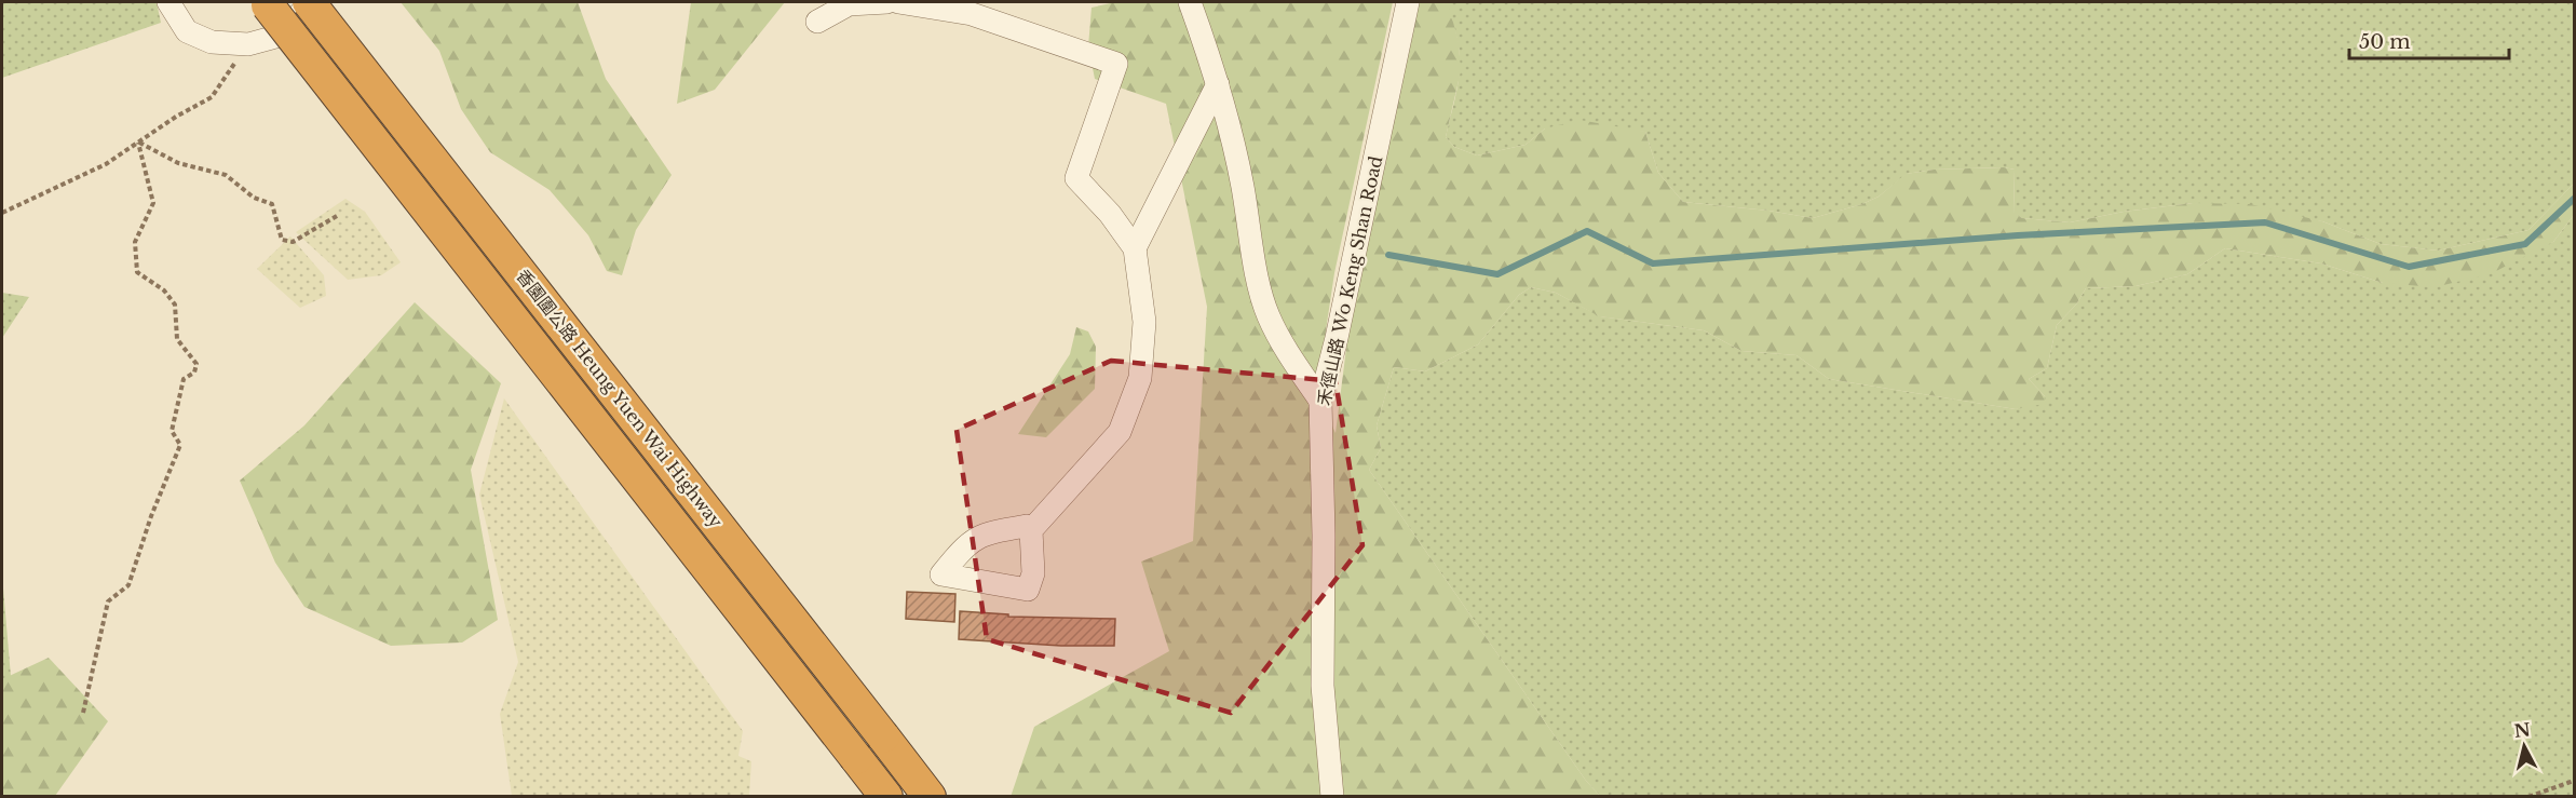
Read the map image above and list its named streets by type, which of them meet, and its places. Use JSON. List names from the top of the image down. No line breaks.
{"streets":{"highway":["香園圍公路 Heung Yuen Wai Highway"],"street":["禾徑山路 Wo Keng Shan Road"]},"scale_bar":"50 m","north":"top"}
